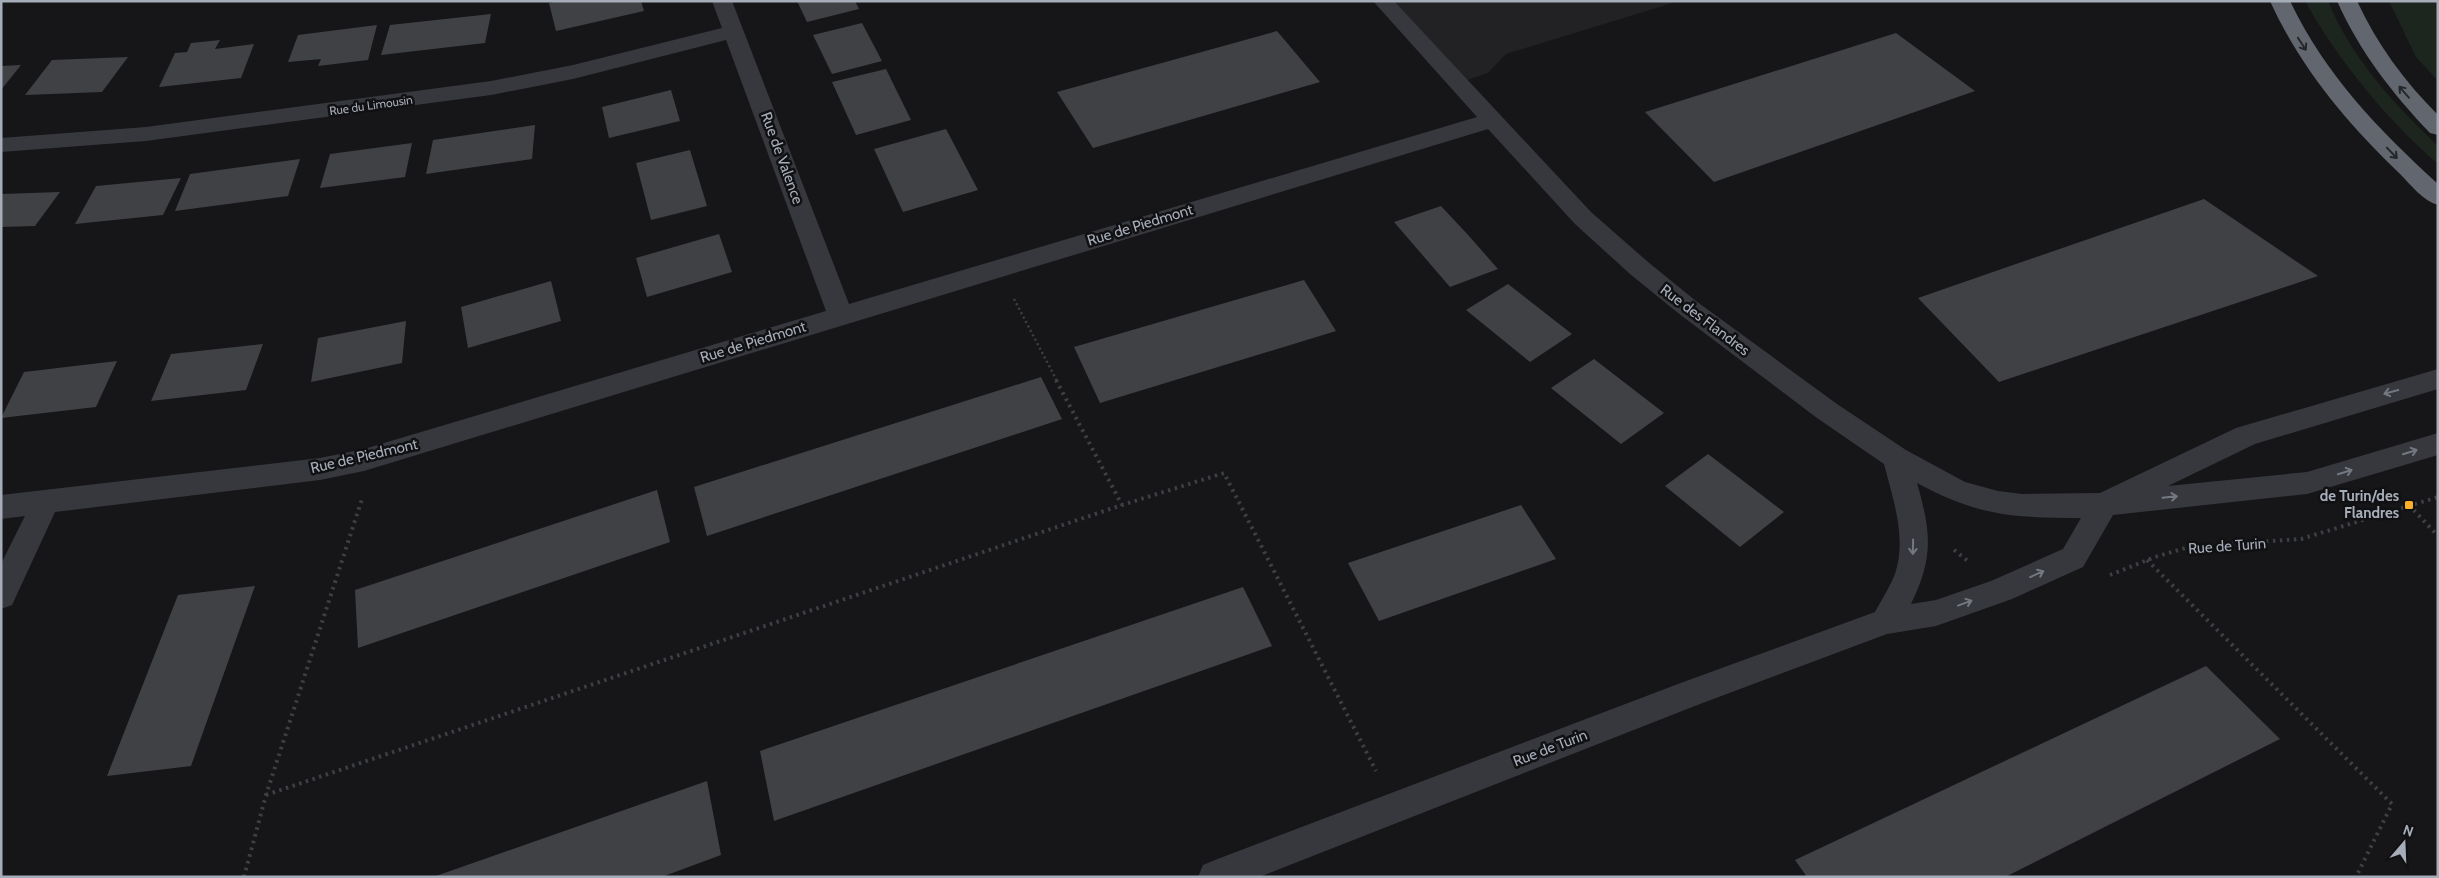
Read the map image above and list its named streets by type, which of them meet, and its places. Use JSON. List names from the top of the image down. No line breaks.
{"streets":{"street":["Rue du Limousin","Rue de Valence","Rue de Piedmont","Rue des Flandres","Rue de Turin"]},"crossings":[["Rue du Limousin","Rue de Valence"],["Rue de Valence","Rue de Piedmont"],["Rue de Piedmont","Rue des Flandres"],["Rue des Flandres","Rue de Turin"]],"places":{"transit":["de Turin/des Flandres"]},"north":"top"}
